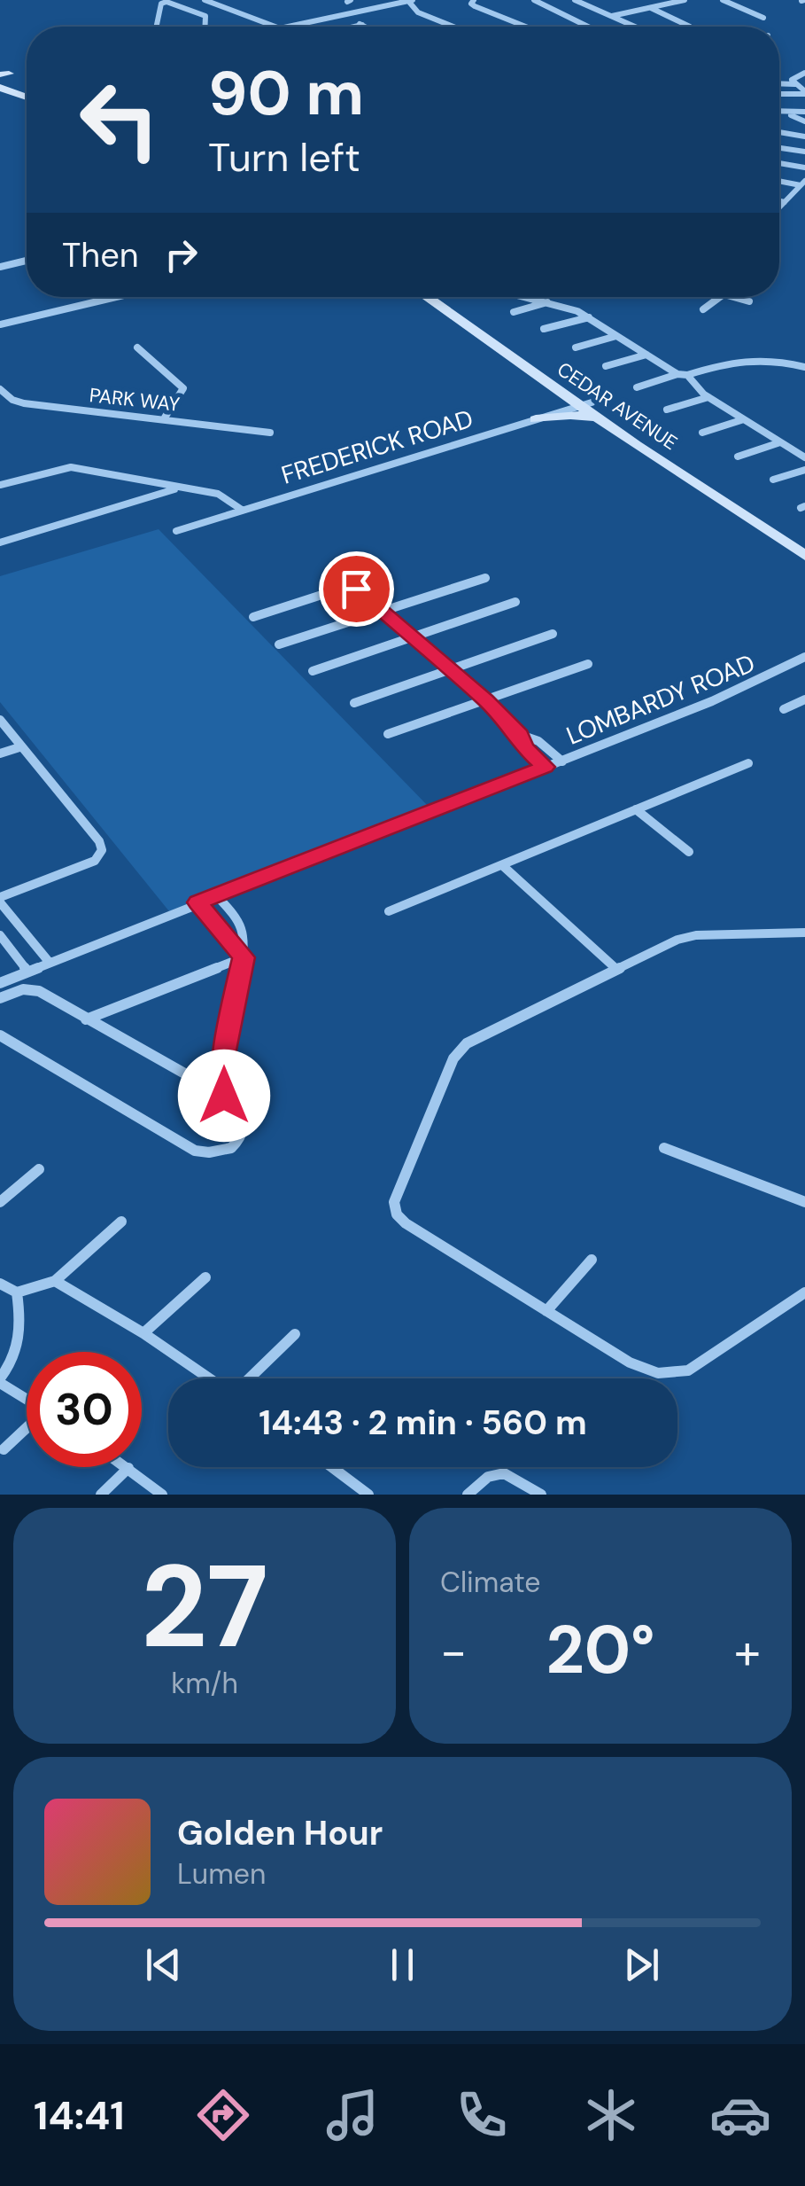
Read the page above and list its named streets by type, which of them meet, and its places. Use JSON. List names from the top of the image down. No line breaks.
{"streets":{"main road":["CEDAR AVENUE"],"street":["PARK WAY","FREDERICK ROAD","LOMBARDY ROAD"]},"crossings":[["CEDAR AVENUE","FREDERICK ROAD"]],"page":{"turn":["90 m","Turn left"],"then":"Then","limit":"30","trip":"14:43 · 2 min · 560 m","tile":[["27","km/h"],"Climate"],"heat":["−","20°","+"],"song":["Golden Hour","Lumen"],"tabs":"14:41"}}
